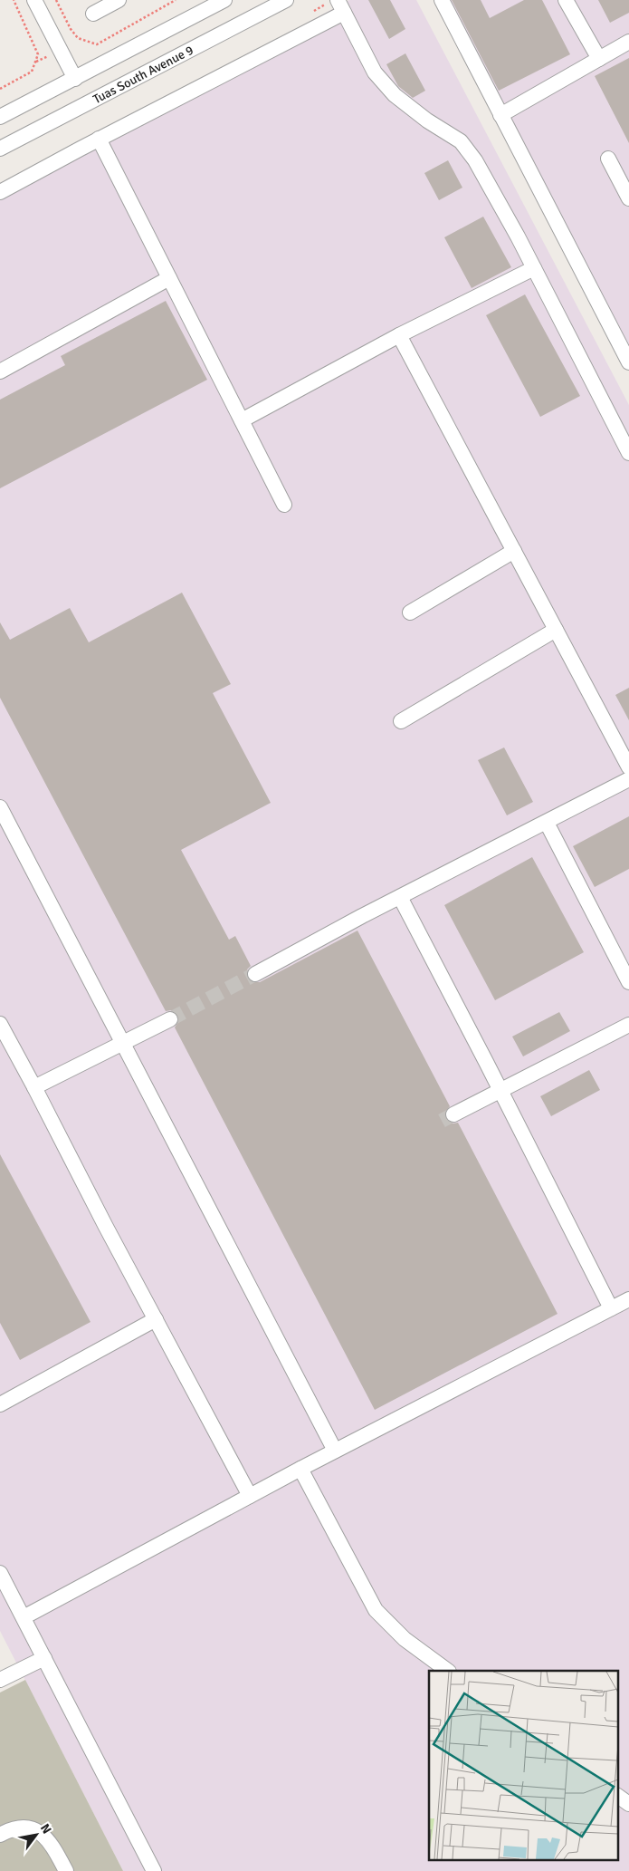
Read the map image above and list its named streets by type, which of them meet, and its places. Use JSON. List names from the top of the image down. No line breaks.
{"streets":{"street":["Tuas South Avenue 9"]},"north":"top right"}
